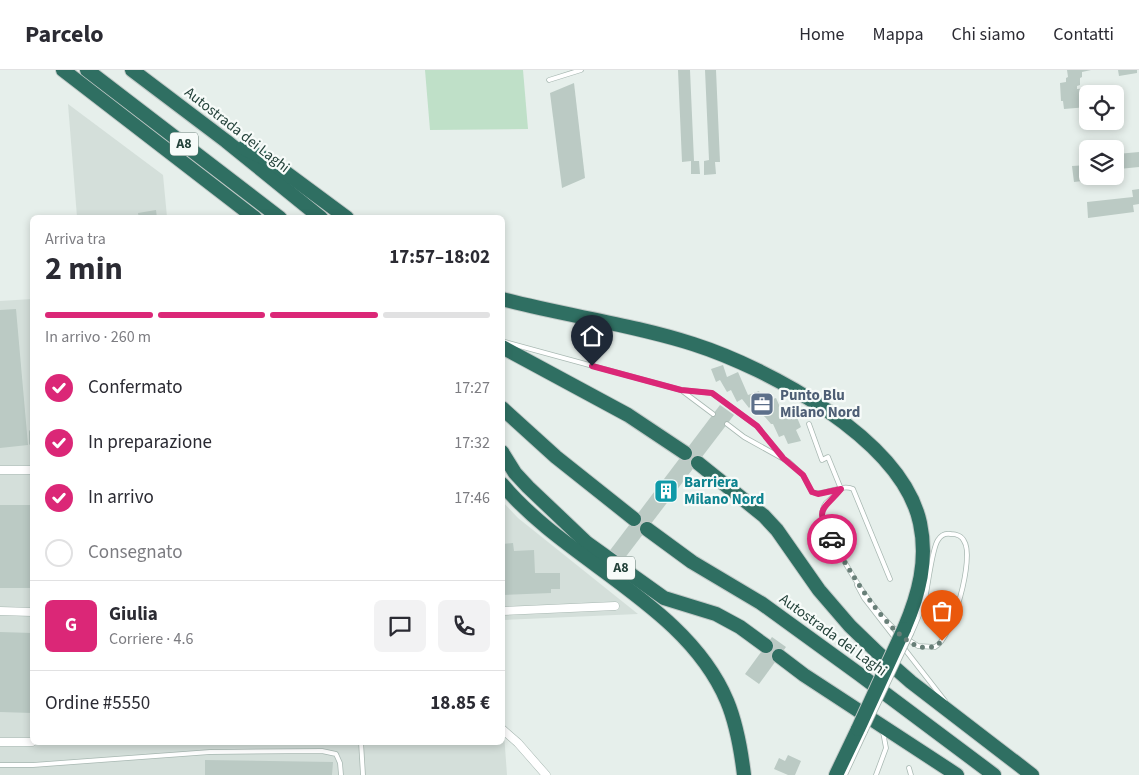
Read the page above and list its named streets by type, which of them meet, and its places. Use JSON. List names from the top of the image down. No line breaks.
{"streets":{"highway":["Autostrada dei Laghi","A8"]},"places":{"office":["Punto Blu Milano Nord"],"building":["Barriera Milano Nord"]},"page":{"header":"Parcelo","nav":["Home","Mappa","Chi siamo","Contatti"],"heading":["2 min","Arriva tra","17:57–18:02"],"panel":["Giulia","Corriere · 4.6","Ordine #5550","18.85 €"],"bar":"In arrivo · 260 m","list":[["Confermato","17:27"],["In preparazione","17:32"],["In arrivo","17:46"],"Consegnato"],"round":"G"}}
